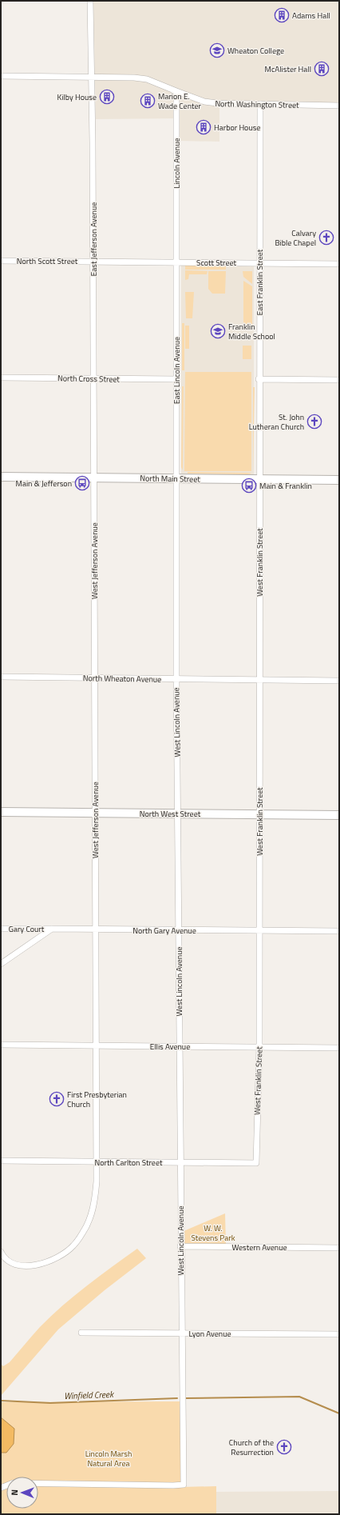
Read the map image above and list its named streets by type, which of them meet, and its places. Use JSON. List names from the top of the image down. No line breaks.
{"streets":{"street":["North Washington Street","Lincoln Avenue","East Jefferson Avenue","North Scott Street","Scott Street","East Franklin Street","East Lincoln Avenue","North Cross Street","North Main Street","West Jefferson Avenue","West Franklin Street","North Wheaton Avenue","West Lincoln Avenue","North West Street","Gary Court","North Gary Avenue","Ellis Avenue","North Carlton Street","Western Avenue","Lyon Avenue"]},"crossings":[["North Washington Street","Lincoln Avenue"],["North Washington Street","East Franklin Street"],["Lincoln Avenue","Scott Street"],["Lincoln Avenue","East Lincoln Avenue"],["East Jefferson Avenue","North Scott Street"],["East Jefferson Avenue","Scott Street"],["East Jefferson Avenue","North Cross Street"],["East Jefferson Avenue","North Main Street"],["East Jefferson Avenue","West Jefferson Avenue"],["North Scott Street","Scott Street"],["Scott Street","East Franklin Street"],["Scott Street","East Lincoln Avenue"],["East Franklin Street","North Main Street"],["East Franklin Street","West Franklin Street"],["East Lincoln Avenue","North Cross Street"],["East Lincoln Avenue","North Main Street"],["East Lincoln Avenue","West Lincoln Avenue"],["North Main Street","West Jefferson Avenue"],["North Main Street","West Franklin Street"],["North Main Street","West Lincoln Avenue"],["West Jefferson Avenue","North Wheaton Avenue"],["West Jefferson Avenue","North West Street"],["West Jefferson Avenue","North Gary Avenue"],["West Jefferson Avenue","Ellis Avenue"],["West Jefferson Avenue","North Carlton Street"],["West Franklin Street","North Wheaton Avenue"],["West Franklin Street","North West Street"],["West Franklin Street","North Gary Avenue"],["West Franklin Street","Ellis Avenue"],["West Franklin Street","North Carlton Street"],["North Wheaton Avenue","West Lincoln Avenue"],["West Lincoln Avenue","North West Street"],["West Lincoln Avenue","North Gary Avenue"],["West Lincoln Avenue","Ellis Avenue"],["West Lincoln Avenue","North Carlton Street"],["West Lincoln Avenue","Western Avenue"],["West Lincoln Avenue","Lyon Avenue"],["Gary Court","North Gary Avenue"]],"water":["Winfield Creek"],"parks":["W. W. Stevens Park","Lincoln Marsh Natural Area"],"places":{"building":["Adams Hall","McAlister Hall","Kilby House","Marion E. Wade Center","Harbor House"],"school or university":["Wheaton College","Franklin Middle School"],"church":["Calvary Bible Chapel","St. John Lutheran Church","First Presbyterian Church","Church of the Resurrection"],"bus stop":["Main & Jefferson","Main & Franklin"]},"north":"left"}
